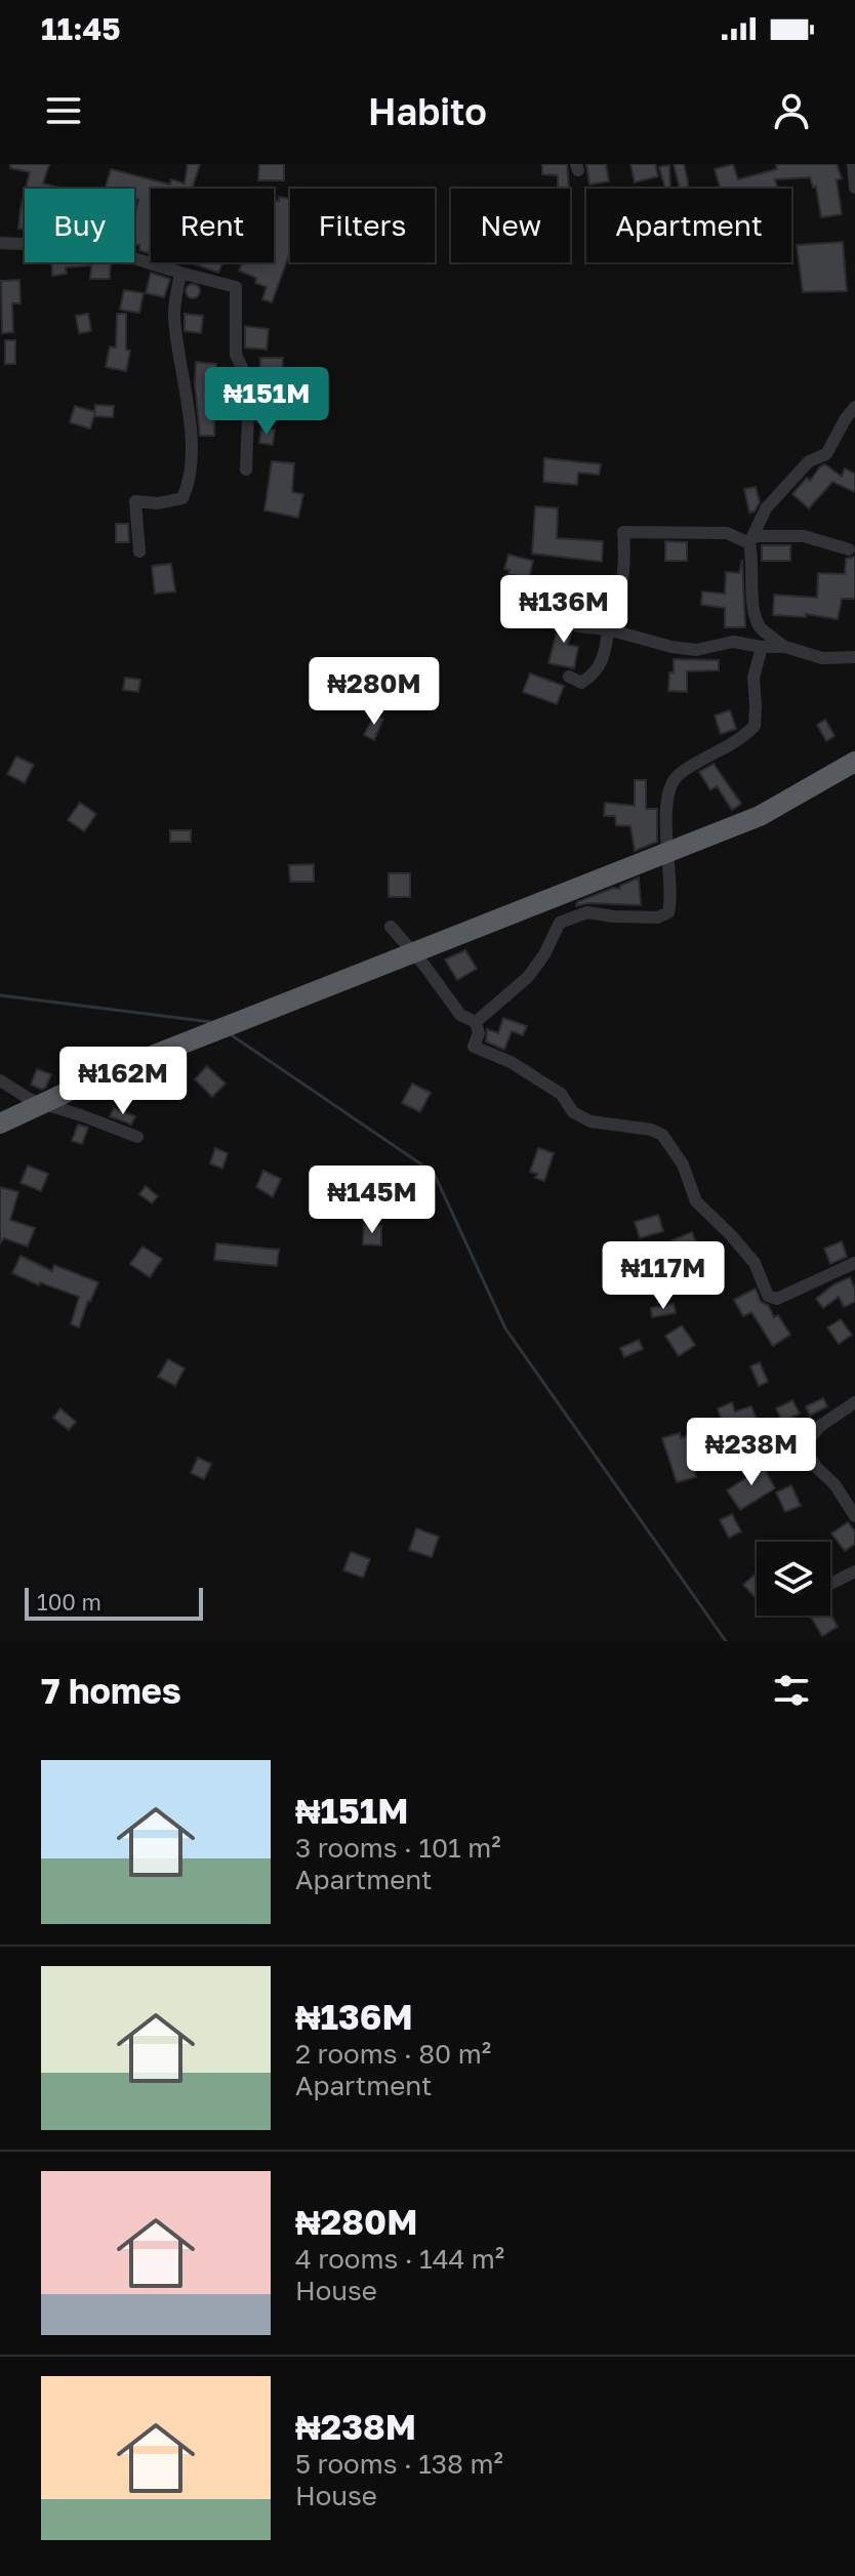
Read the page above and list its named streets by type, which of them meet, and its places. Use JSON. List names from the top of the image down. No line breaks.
{"scale_bar":"100 m","page":{"status":"11:45","header":"Habito","chip":["Buy","Rent","Filters","New","Apartment"],"price":["₦151M","₦136M","₦280M","₦162M","₦145M","₦117M","₦238M"],"scale":"100 m","heading":"7 homes","list":[{"name":"₦151M","note":"3 rooms · 101 m² · Apartment"},{"name":"₦136M","note":"2 rooms · 80 m² · Apartment"},{"name":"₦280M","note":"4 rooms · 144 m² · House"},{"name":"₦238M","note":"5 rooms · 138 m² · House"}]}}
